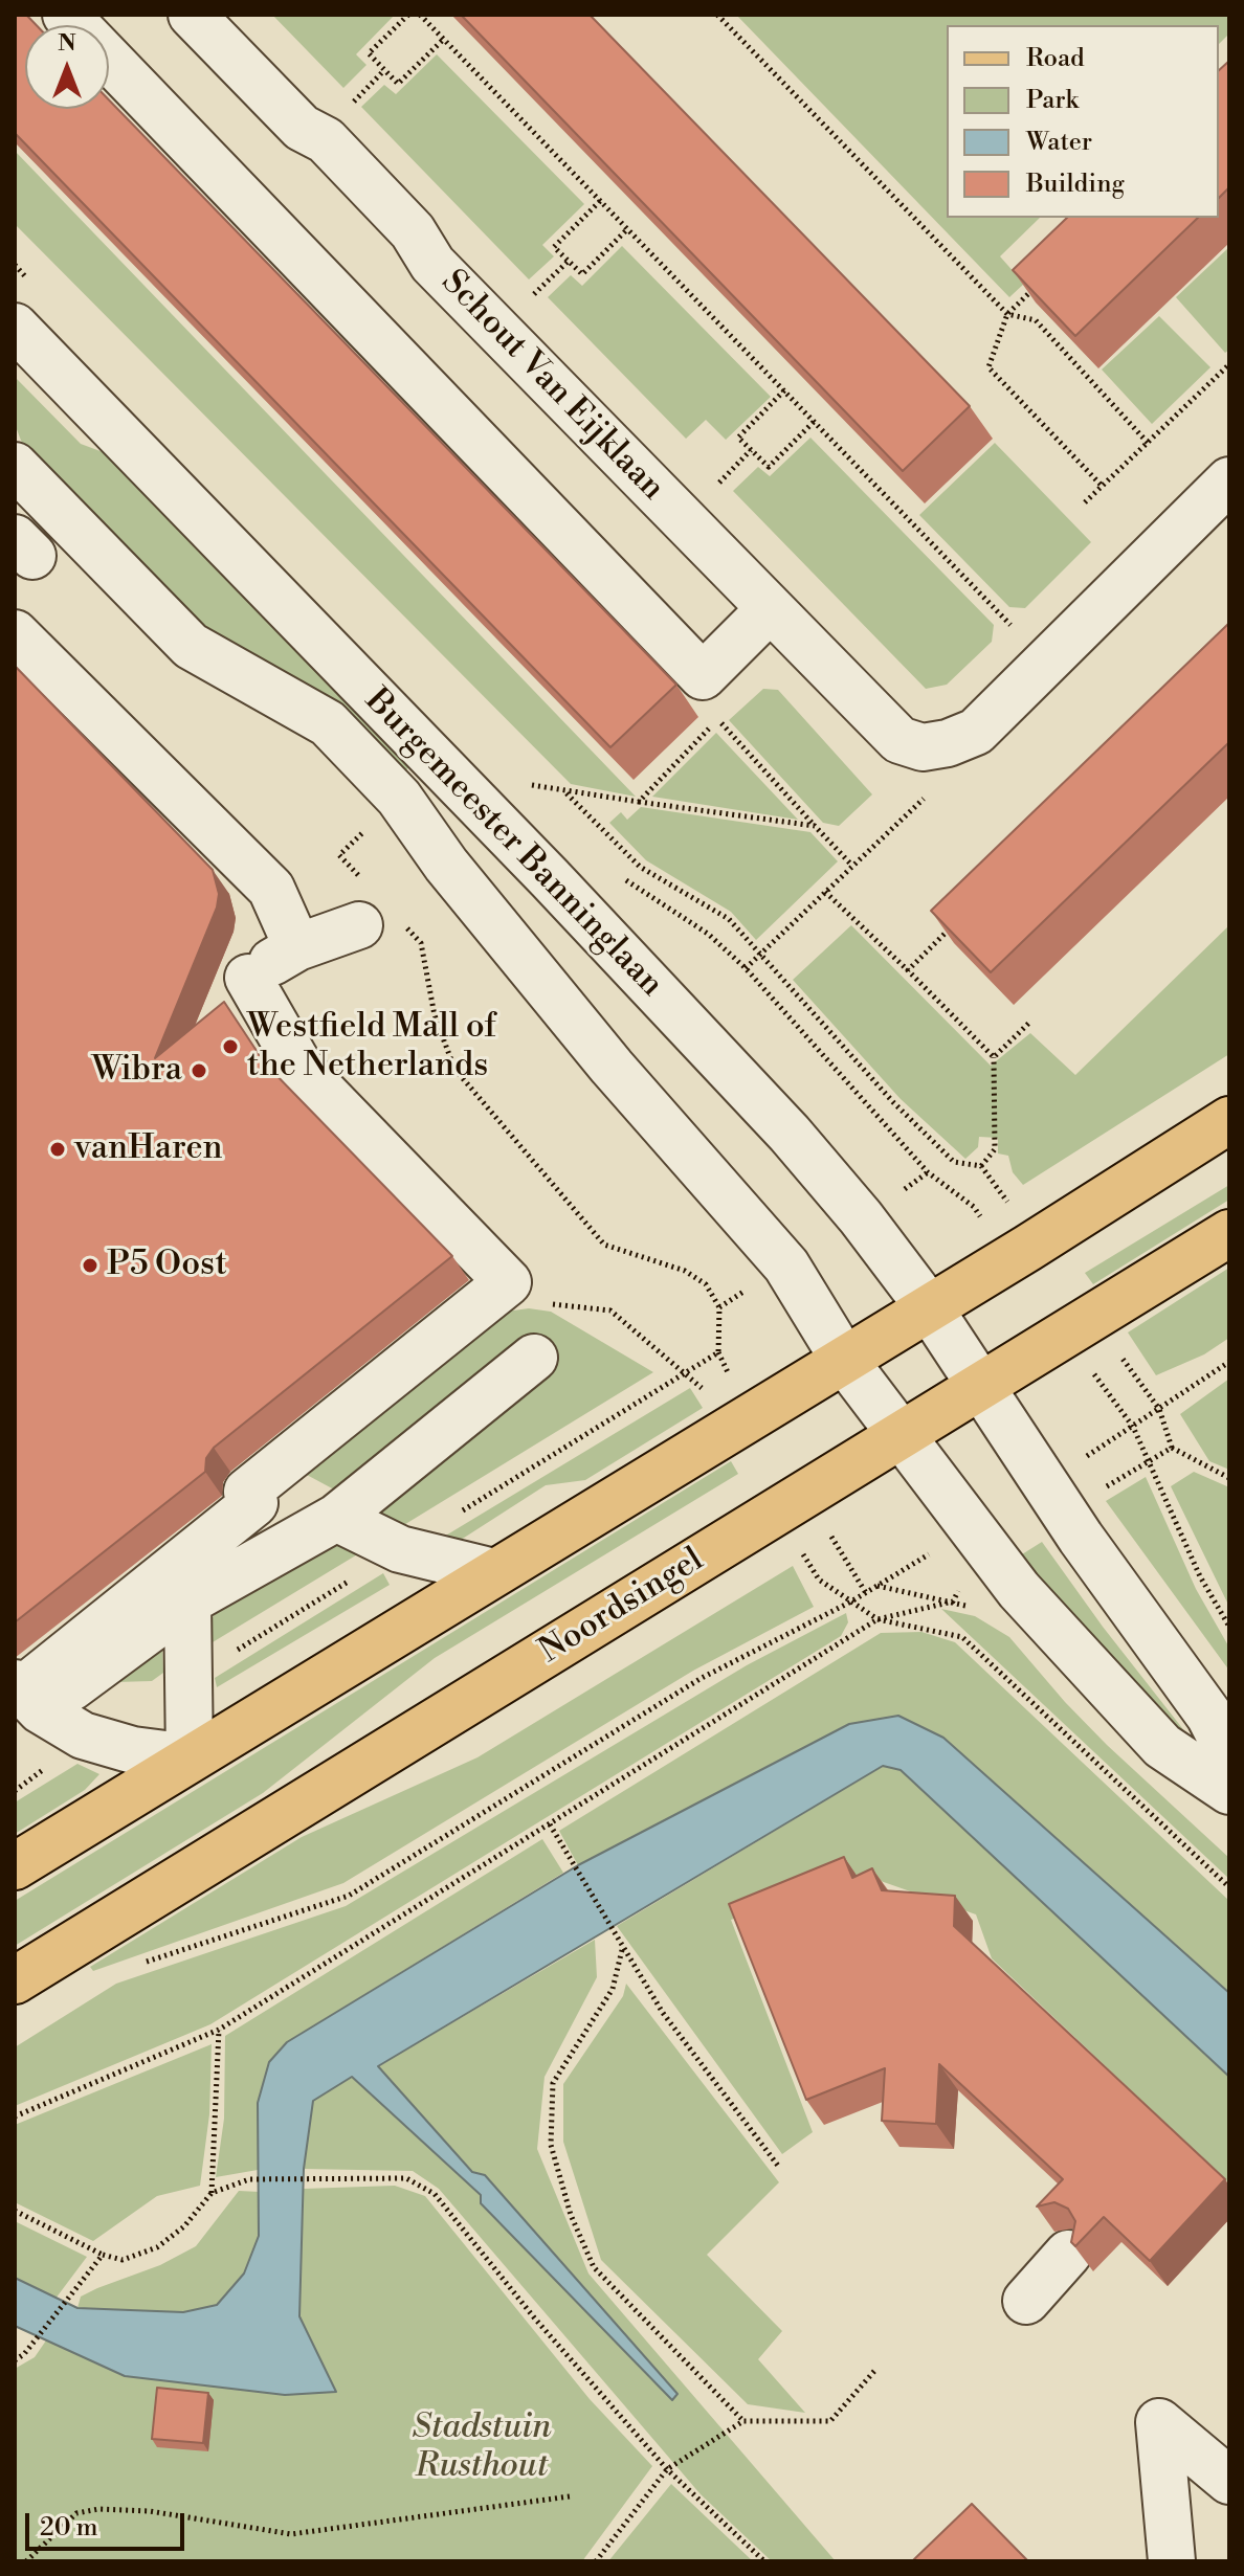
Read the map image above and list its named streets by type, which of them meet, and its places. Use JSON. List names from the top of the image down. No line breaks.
{"streets":{"main road":["Noordsingel"],"street":["Schout Van Eijklaan","Burgemeester Banninglaan"]},"crossings":[["Burgemeester Banninglaan","Noordsingel"]],"parks":["Stadstuin Rusthout"],"places":["Westfield Mall of the Netherlands","Wibra","vanHaren","P5 Oost"],"legend":["Road","Park","Water","Building"],"scale_bar":"20 m","north":"top"}
